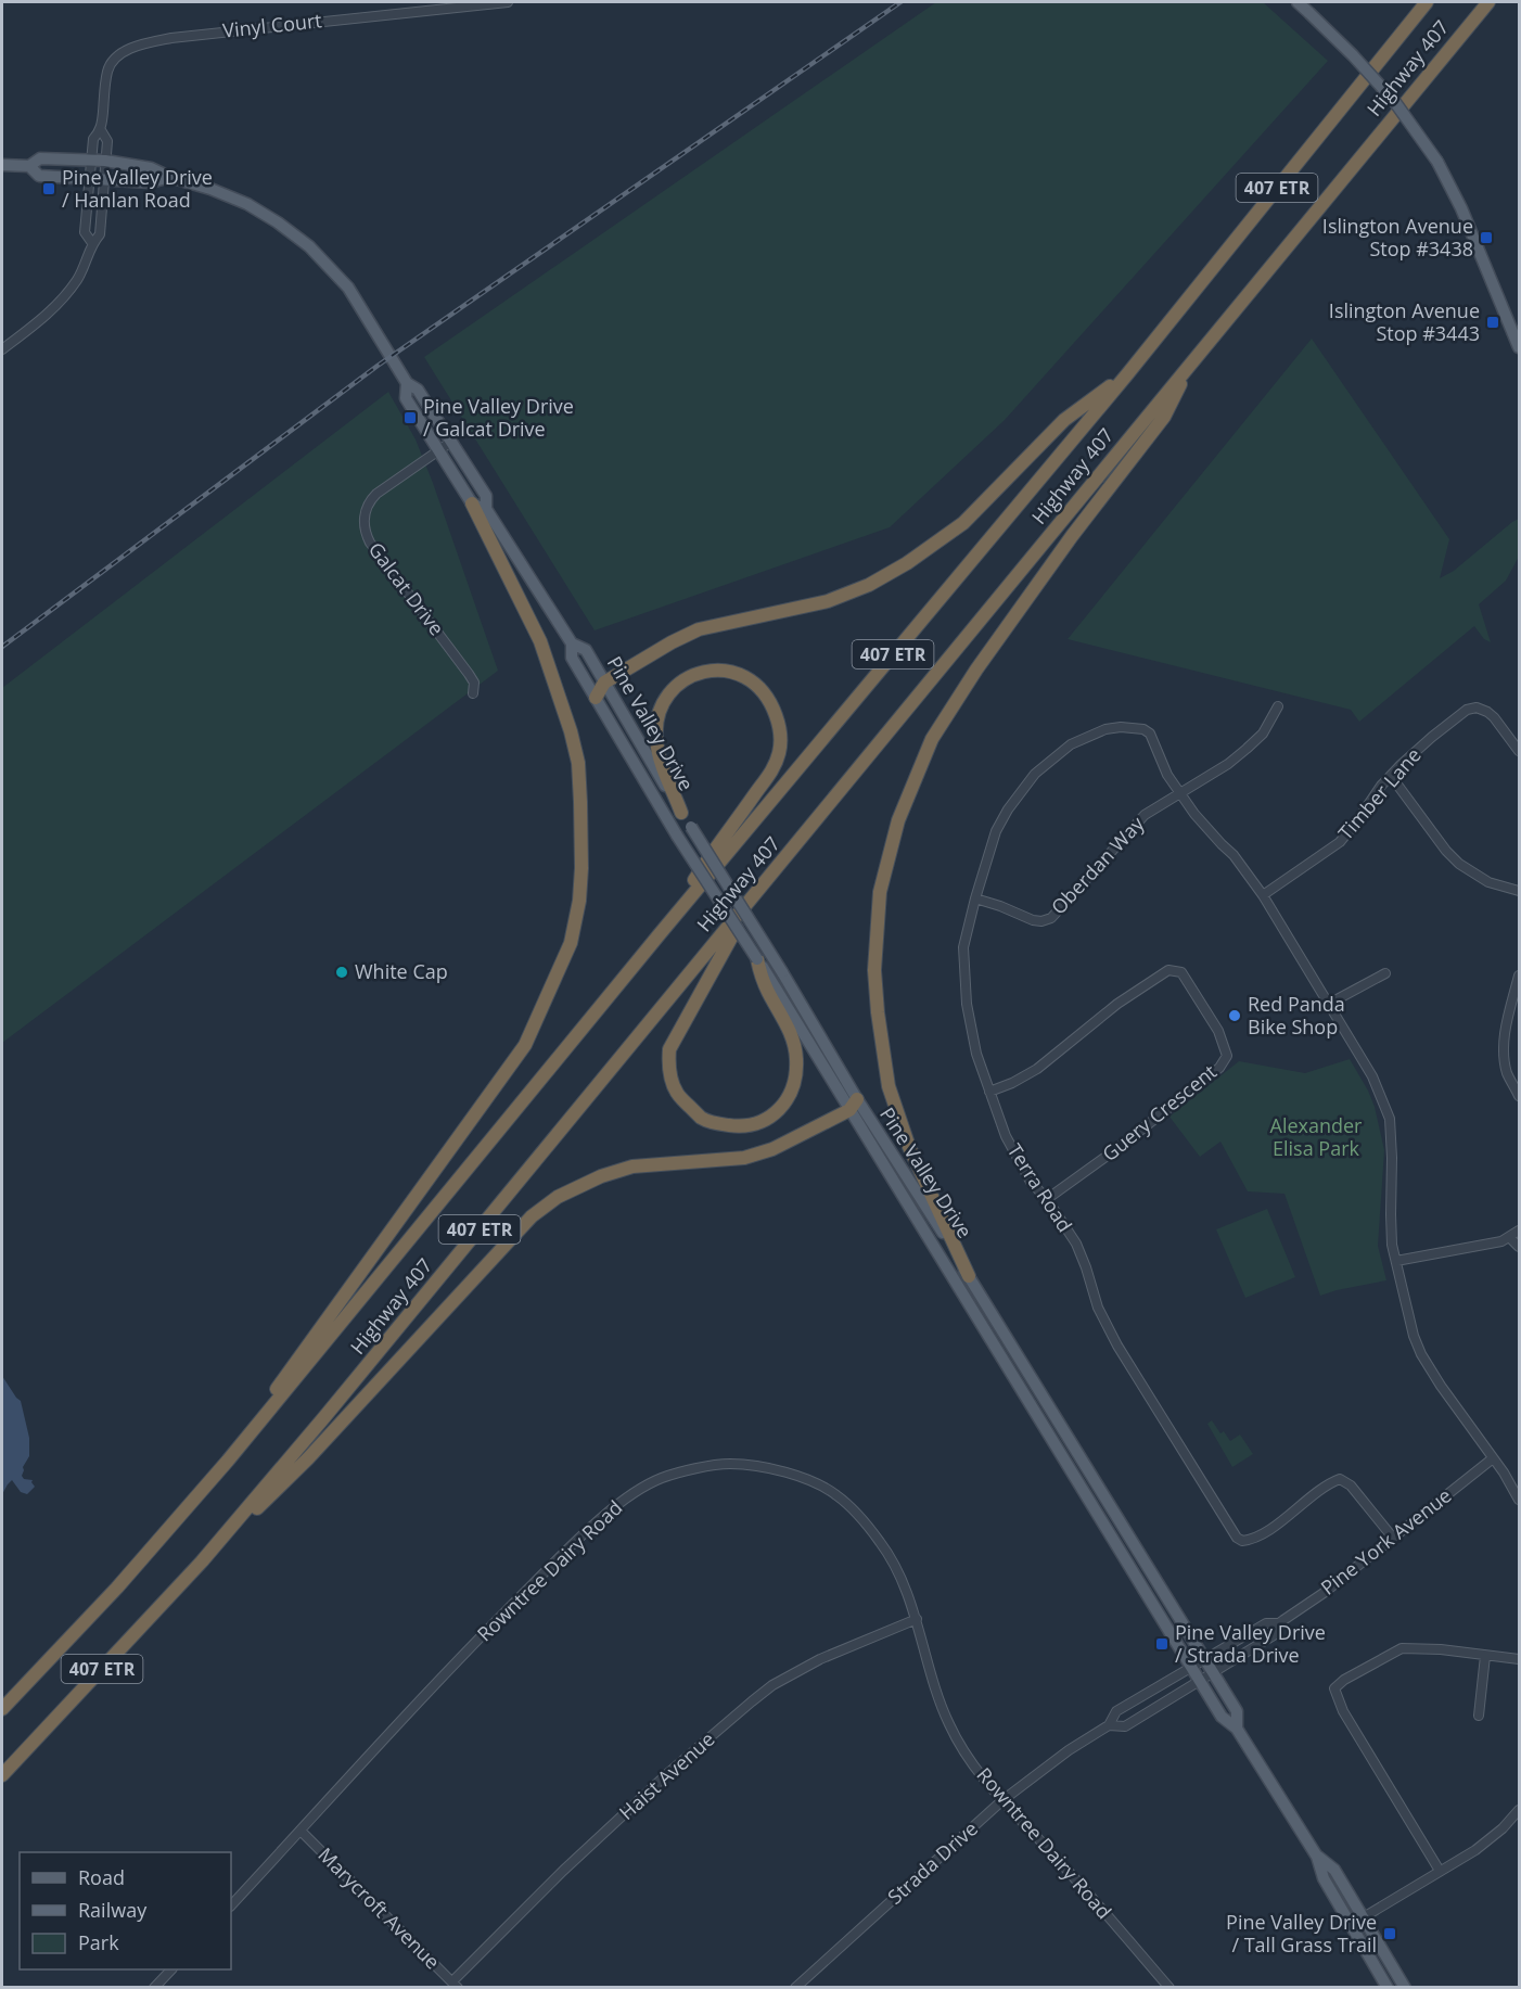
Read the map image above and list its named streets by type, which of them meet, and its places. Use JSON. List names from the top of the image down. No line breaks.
{"streets":{"highway":["Highway 407","407 ETR"],"main road":["Pine Valley Drive"],"street":["Vinyl Court","Galcat Drive","Timber Lane","Oberdan Way","Guery Crescent","Terra Road","Pine York Avenue","Rowntree Dairy Road","Haist Avenue","Strada Drive","Marycroft Avenue"]},"crossings":[["Vinyl Court","Pine Valley Drive"],["Galcat Drive","Pine Valley Drive"],["Pine Valley Drive","Pine York Avenue"],["Pine Valley Drive","Strada Drive"],["Oberdan Way","Terra Road"],["Guery Crescent","Terra Road"],["Terra Road","Pine York Avenue"],["Pine York Avenue","Strada Drive"],["Rowntree Dairy Road","Haist Avenue"],["Rowntree Dairy Road","Strada Drive"],["Rowntree Dairy Road","Marycroft Avenue"],["Haist Avenue","Marycroft Avenue"]],"parks":["Alexander Elisa Park"],"places":{"transit":["Pine Valley Drive / Hanlan Road","Islington Avenue Stop #3438","Islington Avenue Stop #3443","Pine Valley Drive / Galcat Drive","Pine Valley Drive / Strada Drive","Pine Valley Drive / Tall Grass Trail"],"other":["White Cap","Red Panda Bike Shop"]},"legend":["Road","Railway","Park"]}
